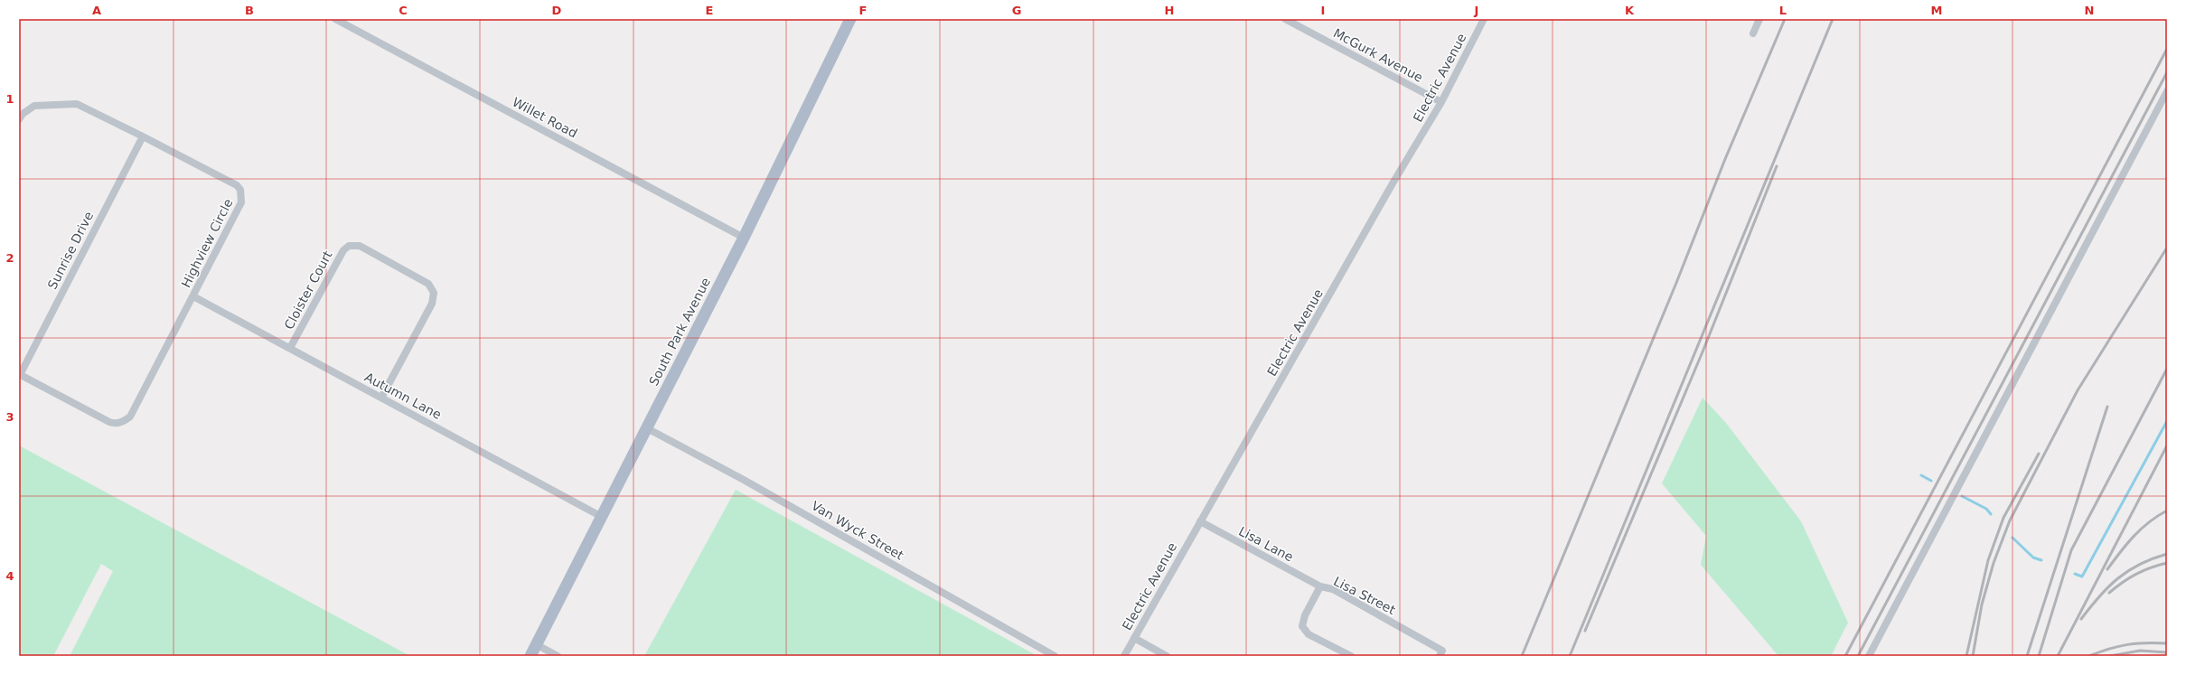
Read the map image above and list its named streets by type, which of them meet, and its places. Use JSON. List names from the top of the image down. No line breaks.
{"streets":{"main road":["South Park Avenue"],"street":["McGurk Avenue","Electric Avenue","Willet Road","Highview Circle","Sunrise Drive","Cloister Court","Autumn Lane","Van Wyck Street","Lisa Lane","Lisa Street"]},"crossings":[["McGurk Avenue","Electric Avenue"],["Electric Avenue","Lisa Lane"],["Willet Road","South Park Avenue"],["Highview Circle","Sunrise Drive"],["Highview Circle","Autumn Lane"],["Cloister Court","Autumn Lane"],["South Park Avenue","Autumn Lane"],["South Park Avenue","Van Wyck Street"],["Lisa Lane","Lisa Street"]],"grid":{"columns":["A","B","C","D","E","F","G","H","I","J","K","L","M","N"],"rows":["1","2","3","4"]}}
